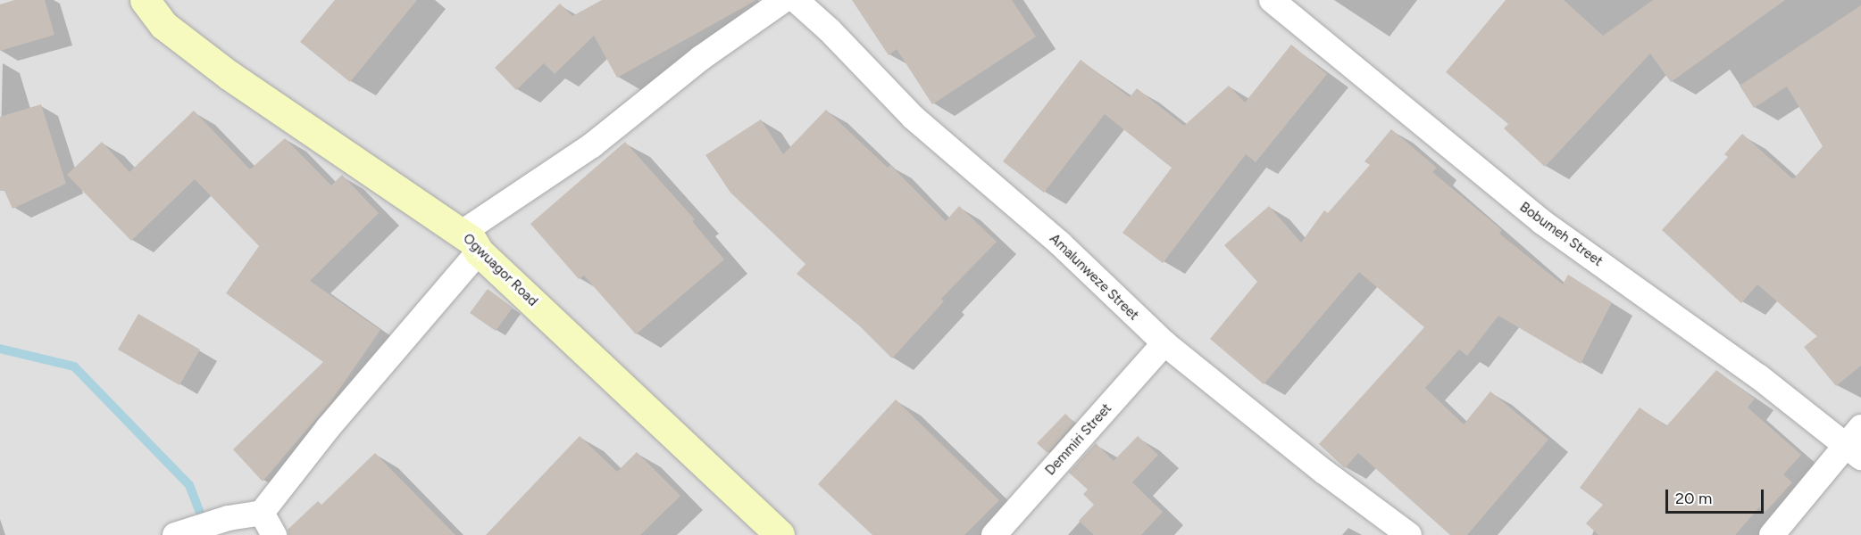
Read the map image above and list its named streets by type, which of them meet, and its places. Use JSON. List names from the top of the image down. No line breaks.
{"streets":{"street":["Bobumeh Street","Ogwuagor Road","Amalunweze Street","Demmiri Street"]},"crossings":[["Amalunweze Street","Demmiri Street"]],"scale_bar":"20 m"}
